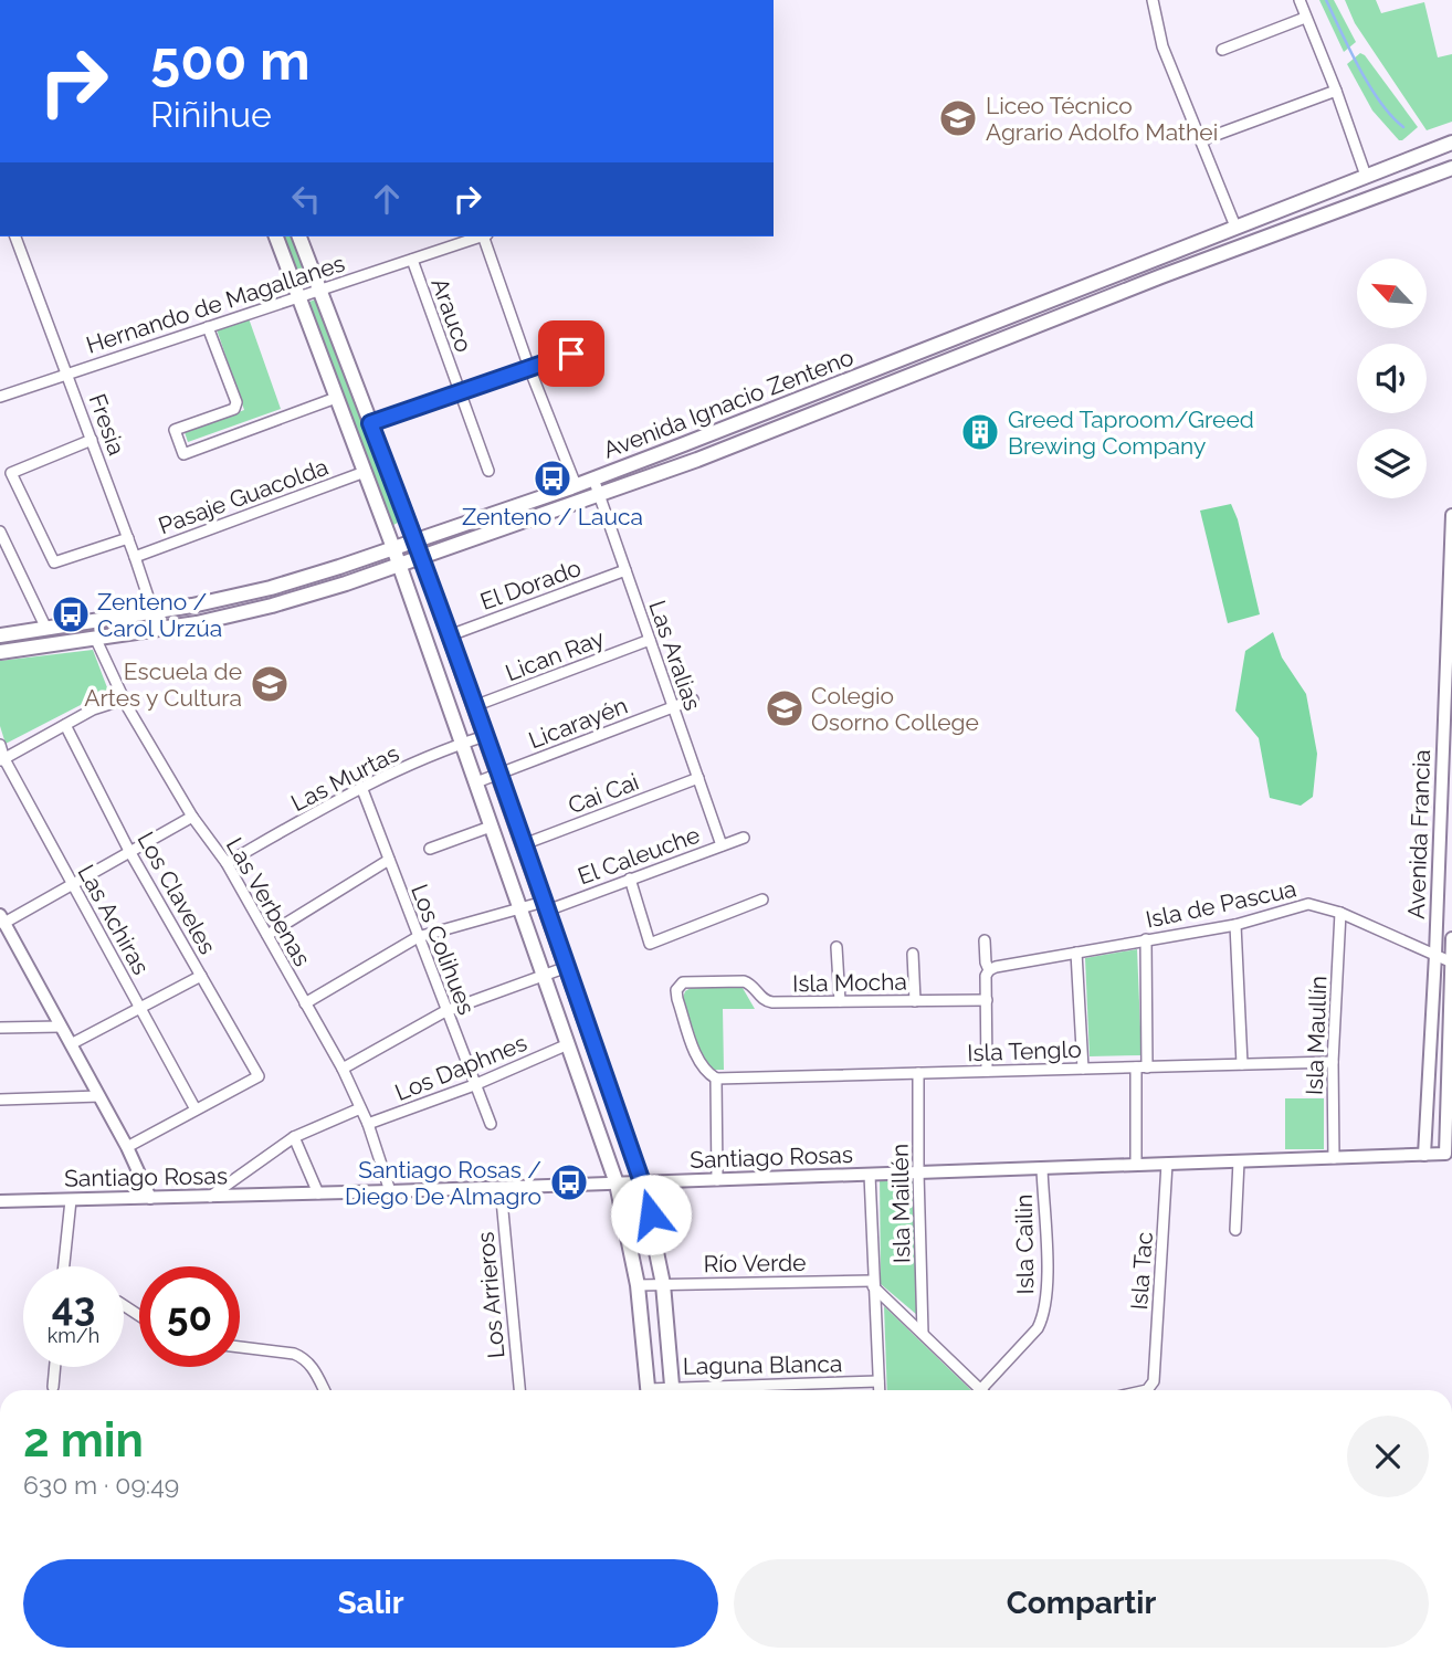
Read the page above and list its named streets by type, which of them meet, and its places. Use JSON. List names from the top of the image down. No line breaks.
{"streets":{"main road":["Avenida Ignacio Zenteno"],"street":["Hernando de Magallanes","Arauco","Fresia","Pasaje Guacolda","El Dorado","Lican Ray","Las Aralias","Licarayén","Las Murtas","Cai Cai","Avenida Francia","El Caleuche","Los Claveles","Las Verbenas","Isla de Pascua","Las Achiras","Los Colihues","Isla Mocha","Isla Maullín","Isla Tenglo","Los Daphnes","Santiago Rosas","Isla Maillén","Isla Cailin","Río Verde","Isla Tac","Los Arrieros","Laguna Blanca"]},"crossings":[["Hernando de Magallanes","Arauco"],["Hernando de Magallanes","Fresia"],["Avenida Ignacio Zenteno","Fresia"],["Avenida Ignacio Zenteno","Las Aralias"],["Avenida Ignacio Zenteno","Las Verbenas"],["Fresia","Pasaje Guacolda"],["El Dorado","Las Aralias"],["Lican Ray","Las Aralias"],["Las Aralias","Licarayén"],["Las Aralias","Cai Cai"],["Las Aralias","El Caleuche"],["Las Murtas","Las Verbenas"],["Las Murtas","Los Colihues"],["Avenida Francia","Isla de Pascua"],["Avenida Francia","Santiago Rosas"],["El Caleuche","Las Verbenas"],["El Caleuche","Los Colihues"],["Los Claveles","Las Achiras"],["Las Verbenas","Los Daphnes"],["Las Verbenas","Santiago Rosas"],["Isla de Pascua","Isla Maullín"],["Los Colihues","Los Daphnes"],["Isla Mocha","Isla Tenglo"],["Isla Maullín","Isla Tenglo"],["Isla Maullín","Santiago Rosas"],["Isla Tenglo","Isla Maillén"],["Santiago Rosas","Isla Maillén"],["Santiago Rosas","Isla Cailin"],["Santiago Rosas","Isla Tac"],["Santiago Rosas","Los Arrieros"]],"places":{"school or university":["Liceo Técnico Agrario Adolfo Mathei","Escuela de Artes y Cultura","Colegio Osorno College"],"building":["Greed Taproom/Greed Brewing Company"],"bus stop":["Zenteno / Lauca","Zenteno / Carol Urzúa","Santiago Rosas / Diego De Almagro"]},"north":"top left","page":{"turn":["500 m","Riñihue"],"speed":"43 km/h","limit":"50","heading":["2 min","630 m · 09:49"],"buttons":["Salir","Compartir"]}}
